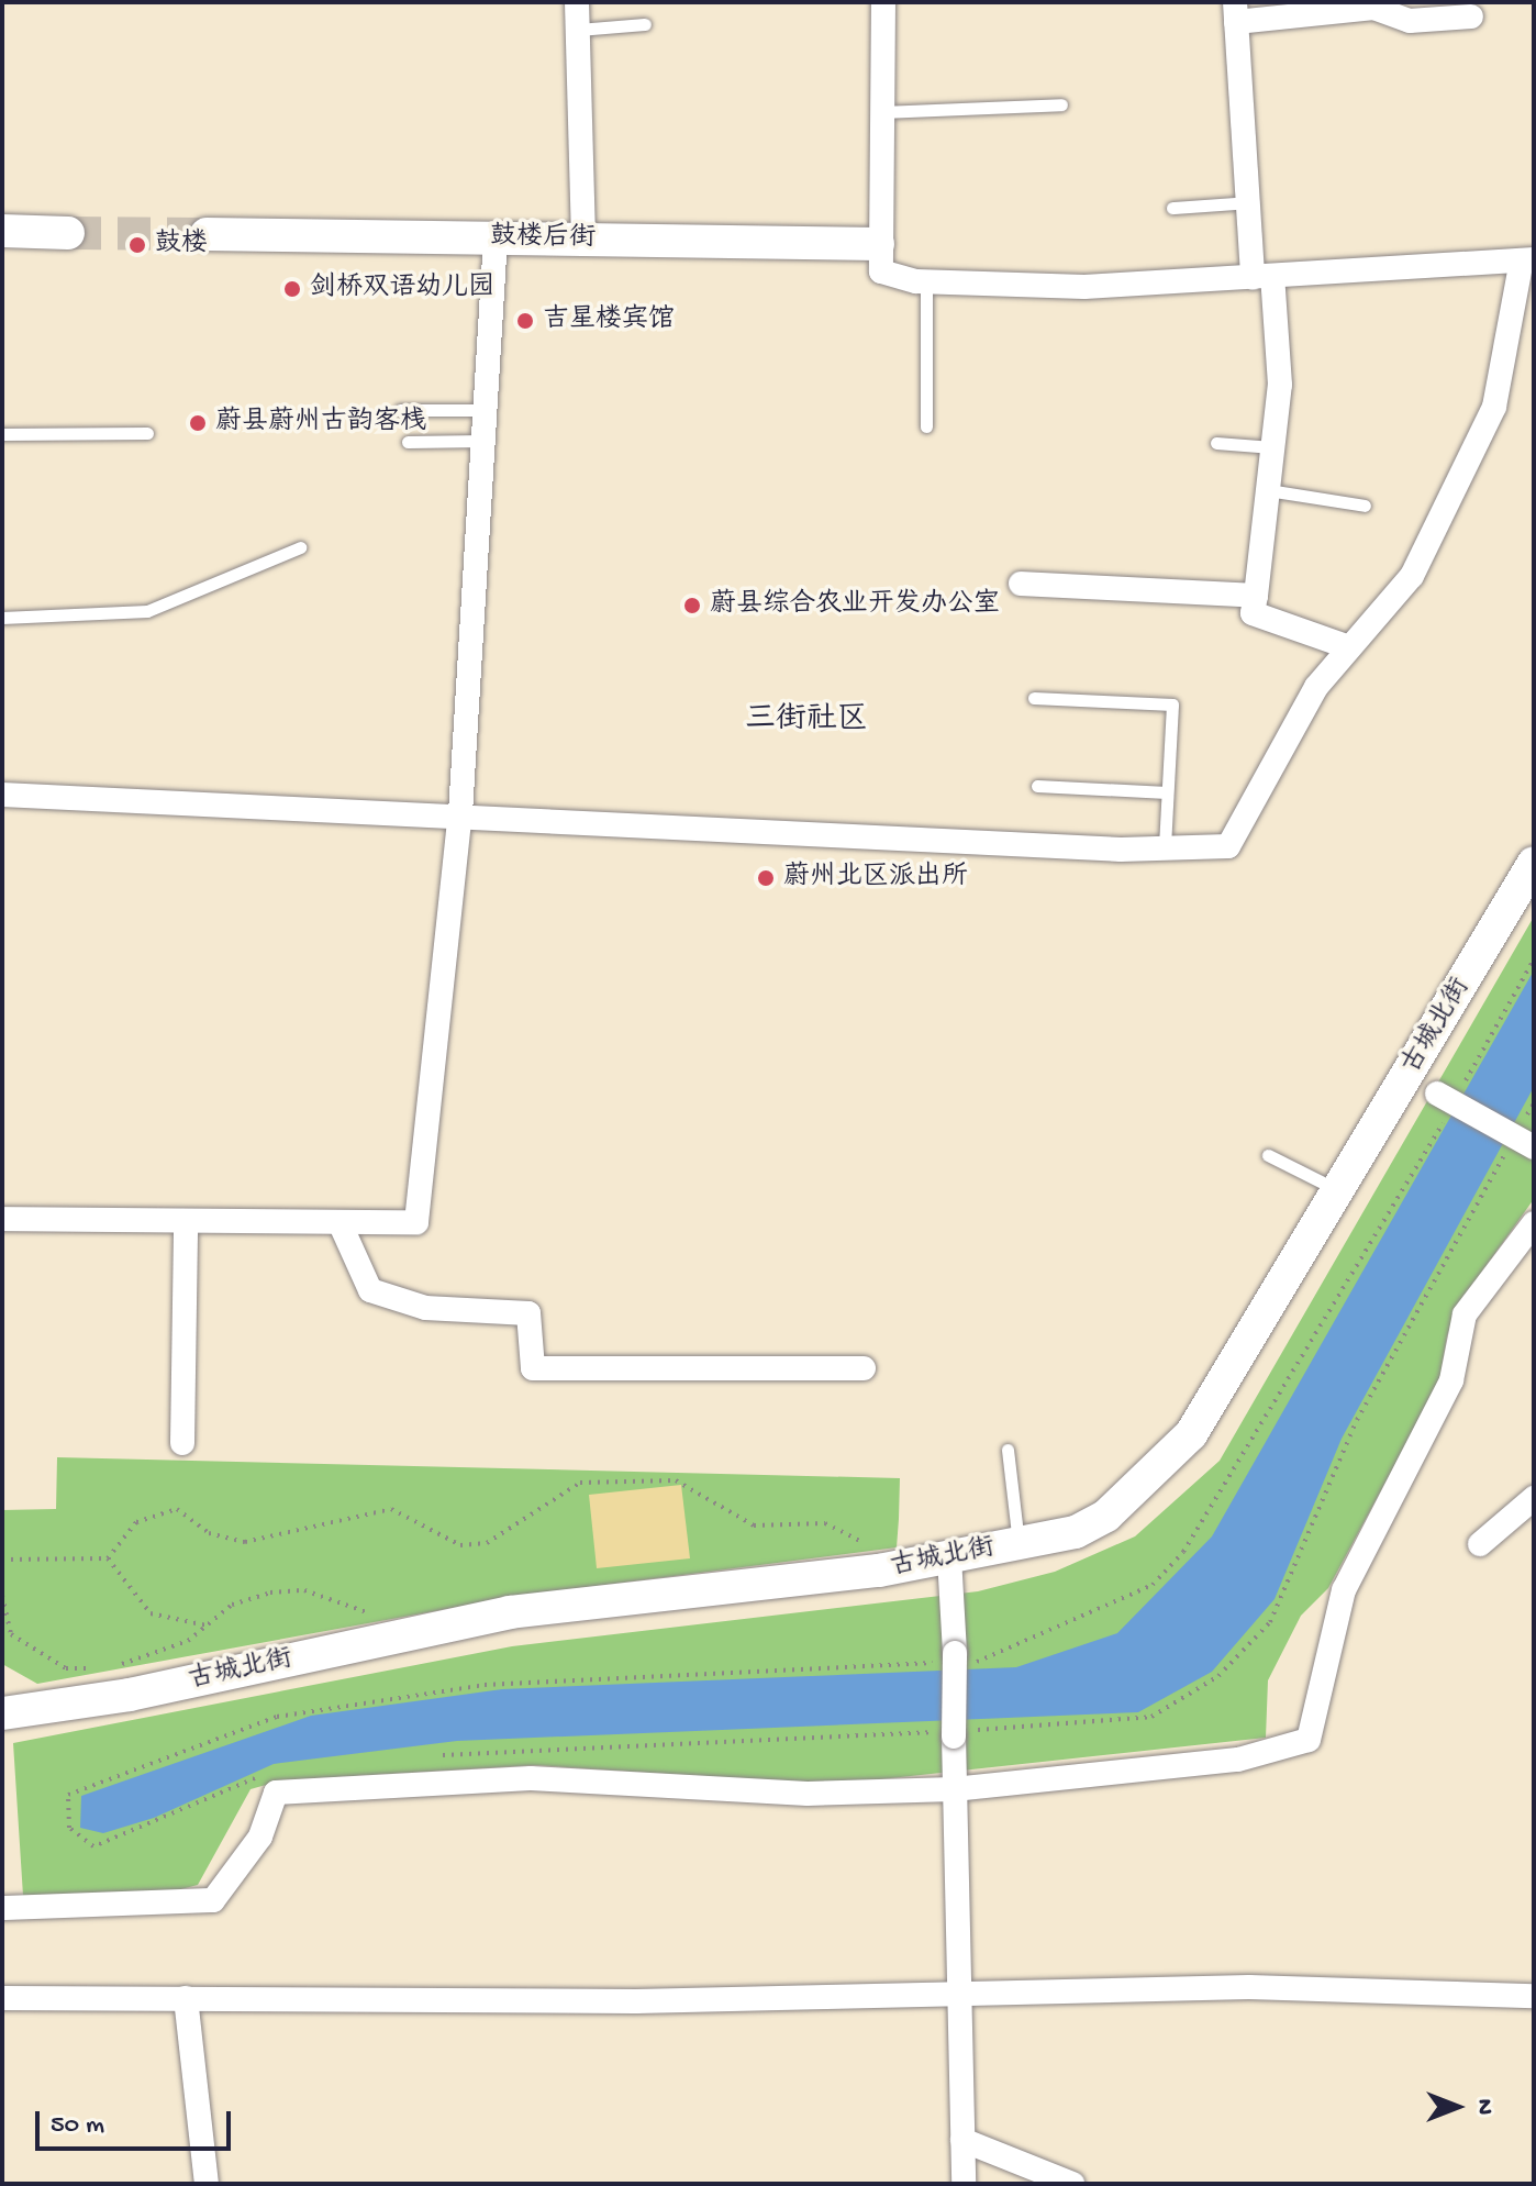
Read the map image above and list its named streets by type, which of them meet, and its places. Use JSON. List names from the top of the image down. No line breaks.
{"streets":{"main road":["鼓楼后街","古城北街"]},"districts":["三街社区"],"places":["鼓楼","剑桥双语幼儿园","吉星楼宾馆","蔚县蔚州古韵客栈","蔚县综合农业开发办公室","蔚州北区派出所"],"scale_bar":"50 m","north":"right"}
